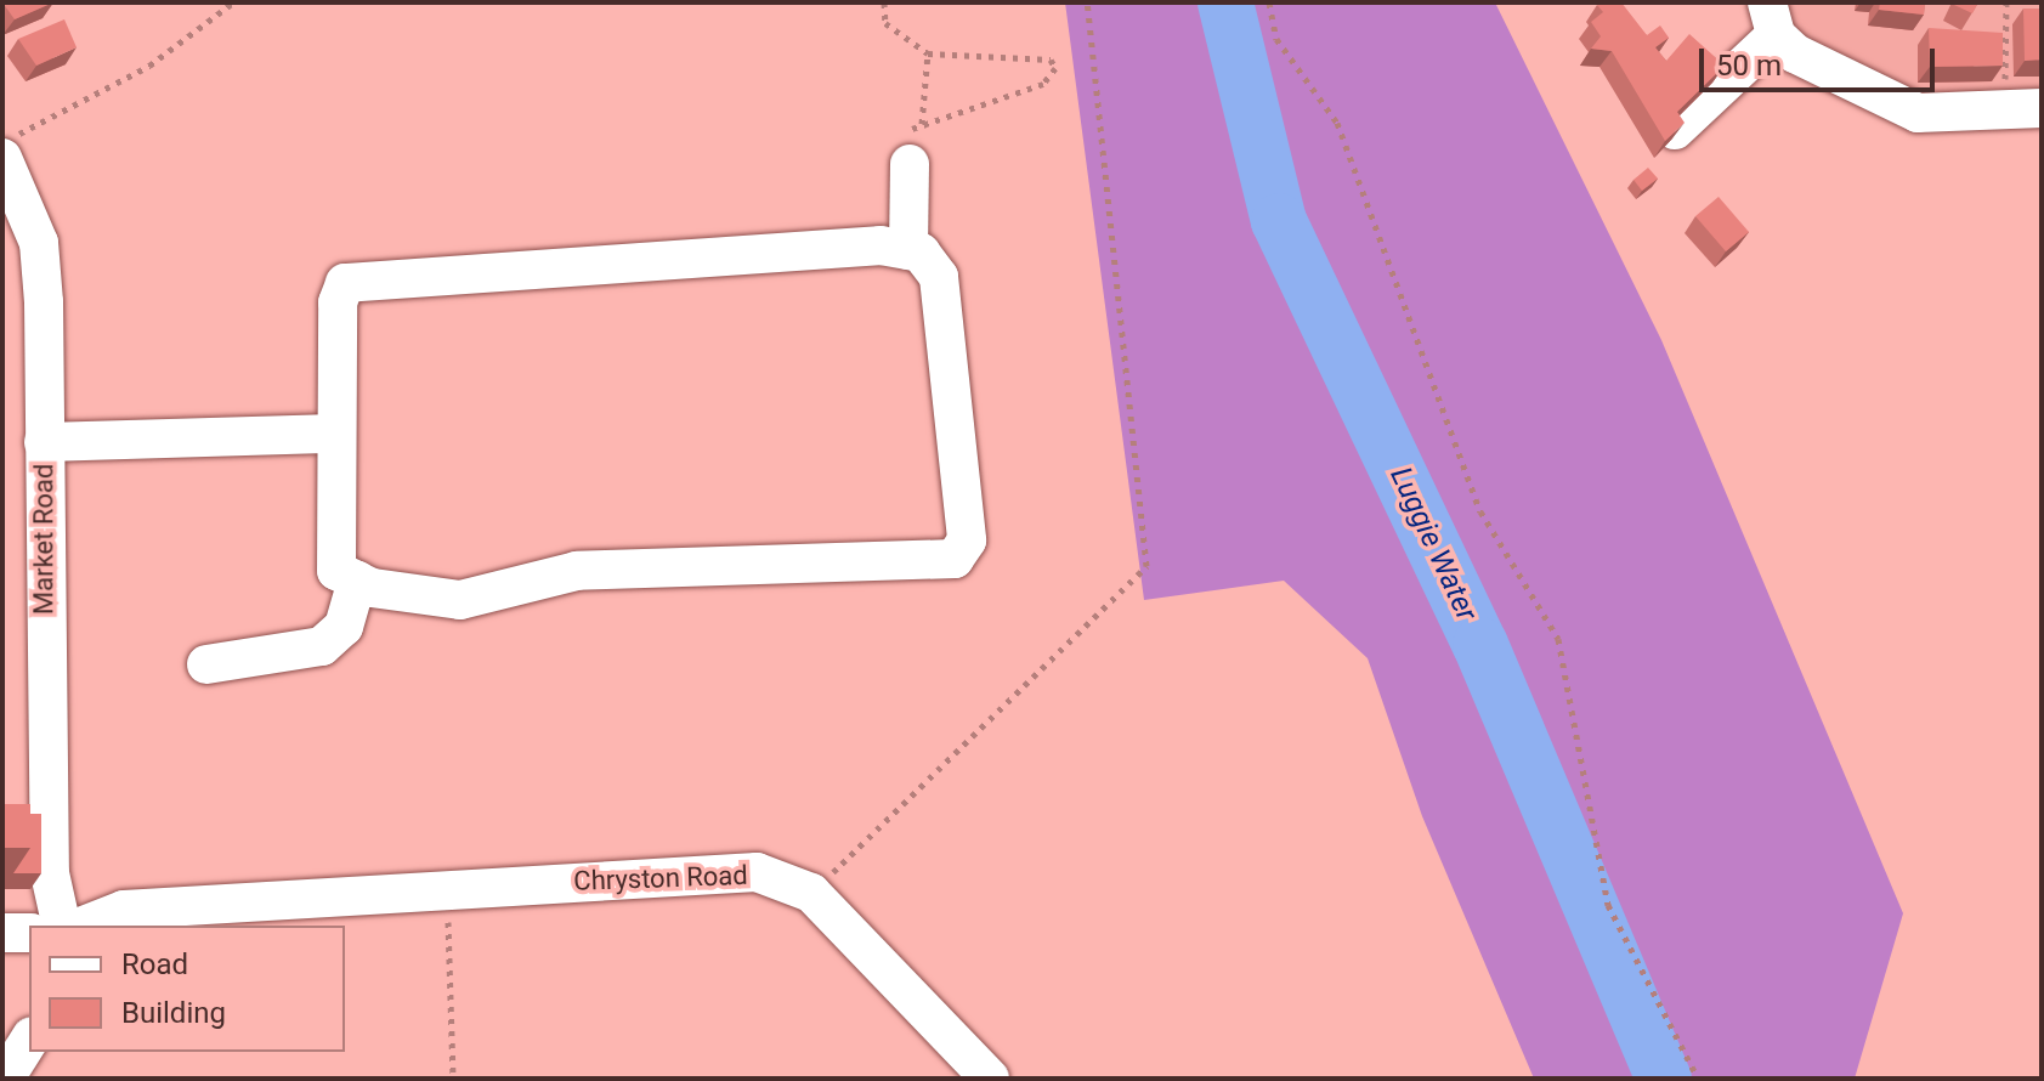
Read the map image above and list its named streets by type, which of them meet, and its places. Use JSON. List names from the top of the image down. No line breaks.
{"streets":{"street":["Market Road","Chryston Road"]},"water":["Luggie Water"],"legend":["Road","Building"],"scale_bar":"50 m"}
